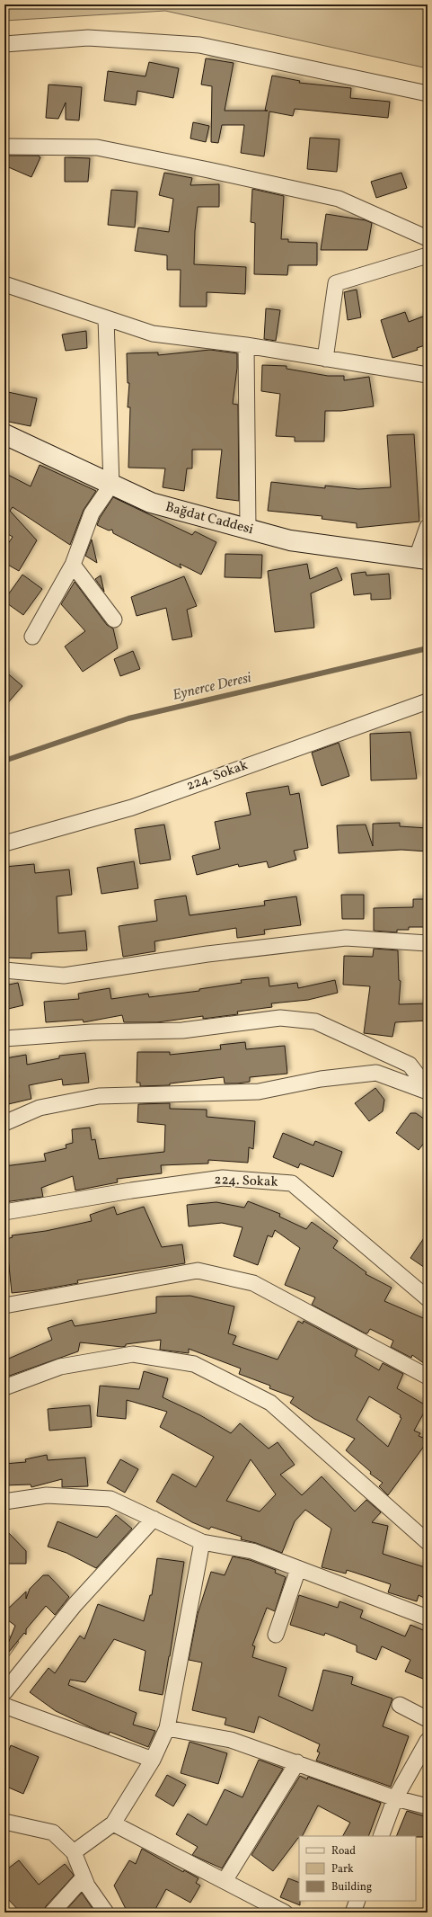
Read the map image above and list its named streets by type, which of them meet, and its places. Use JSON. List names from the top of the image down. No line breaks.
{"streets":{"main road":["Bağdat Caddesi"],"street":["224. Sokak"]},"water":["Eynerce Deresi"],"legend":["Road","Park","Building"]}
